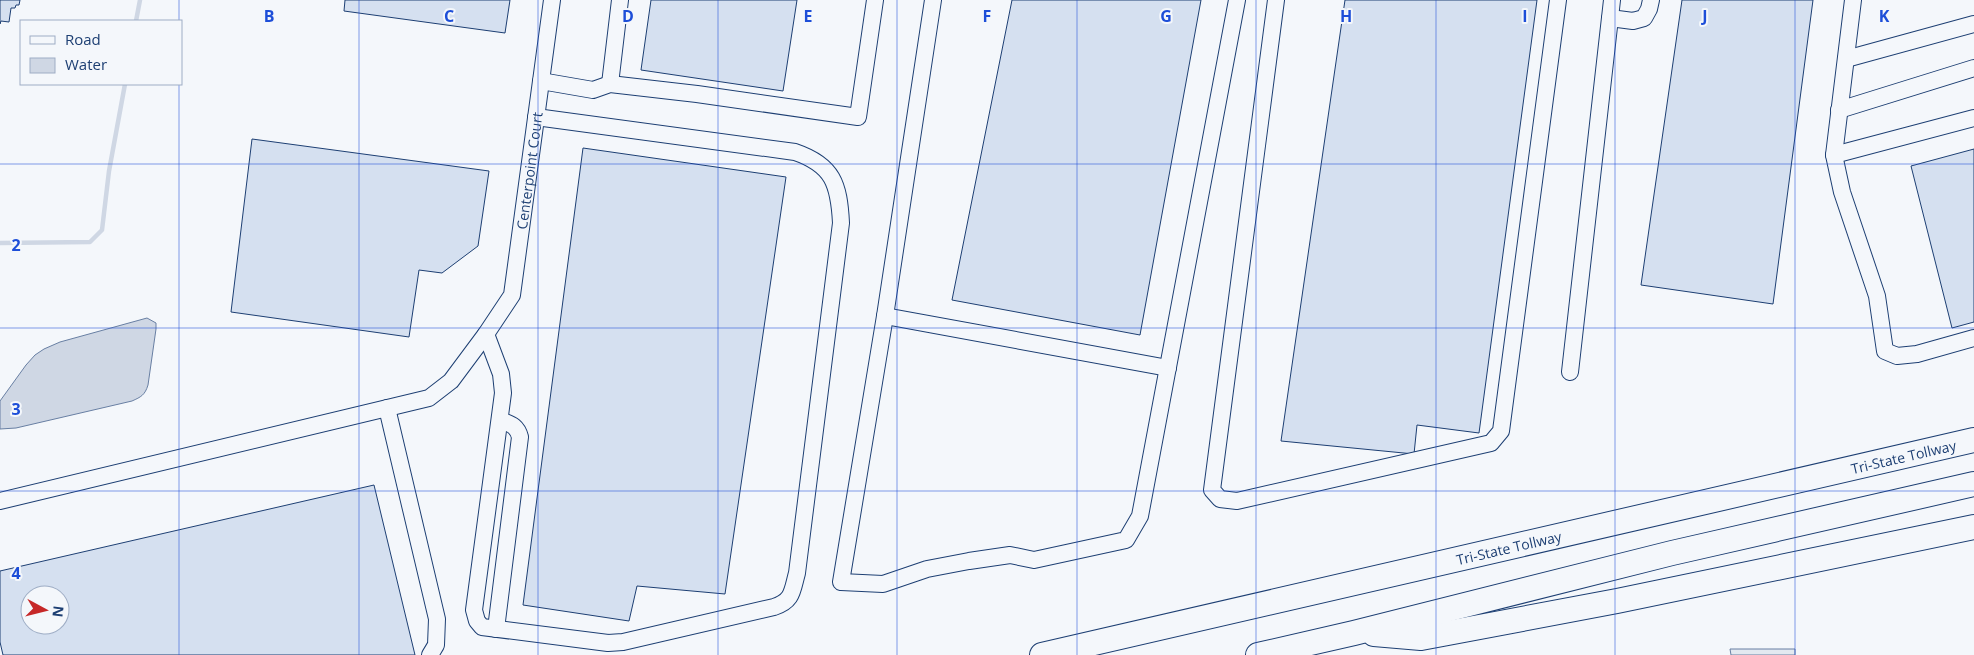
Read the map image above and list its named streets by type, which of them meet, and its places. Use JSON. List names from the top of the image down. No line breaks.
{"streets":{"highway":["Tri-State Tollway"],"lane":["Centerpoint Court"]},"legend":["Road","Water"],"north":"right","grid":{"columns":["B","C","D","E","F","G","H","I","J","K"],"rows":["2","3","4"]}}
